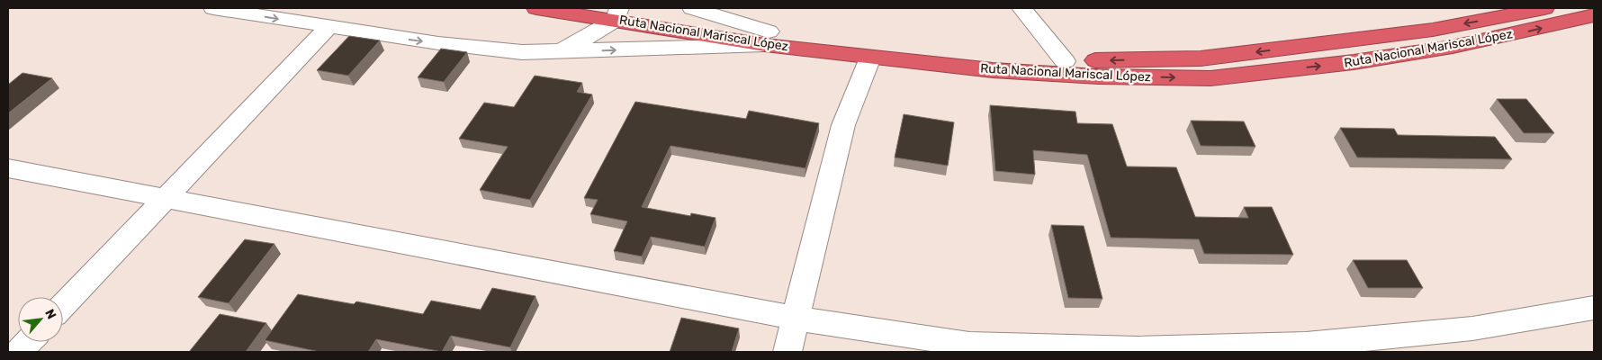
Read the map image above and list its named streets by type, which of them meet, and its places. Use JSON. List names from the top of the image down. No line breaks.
{"streets":{"highway":["Ruta Nacional Mariscal López"]},"north":"top right"}
